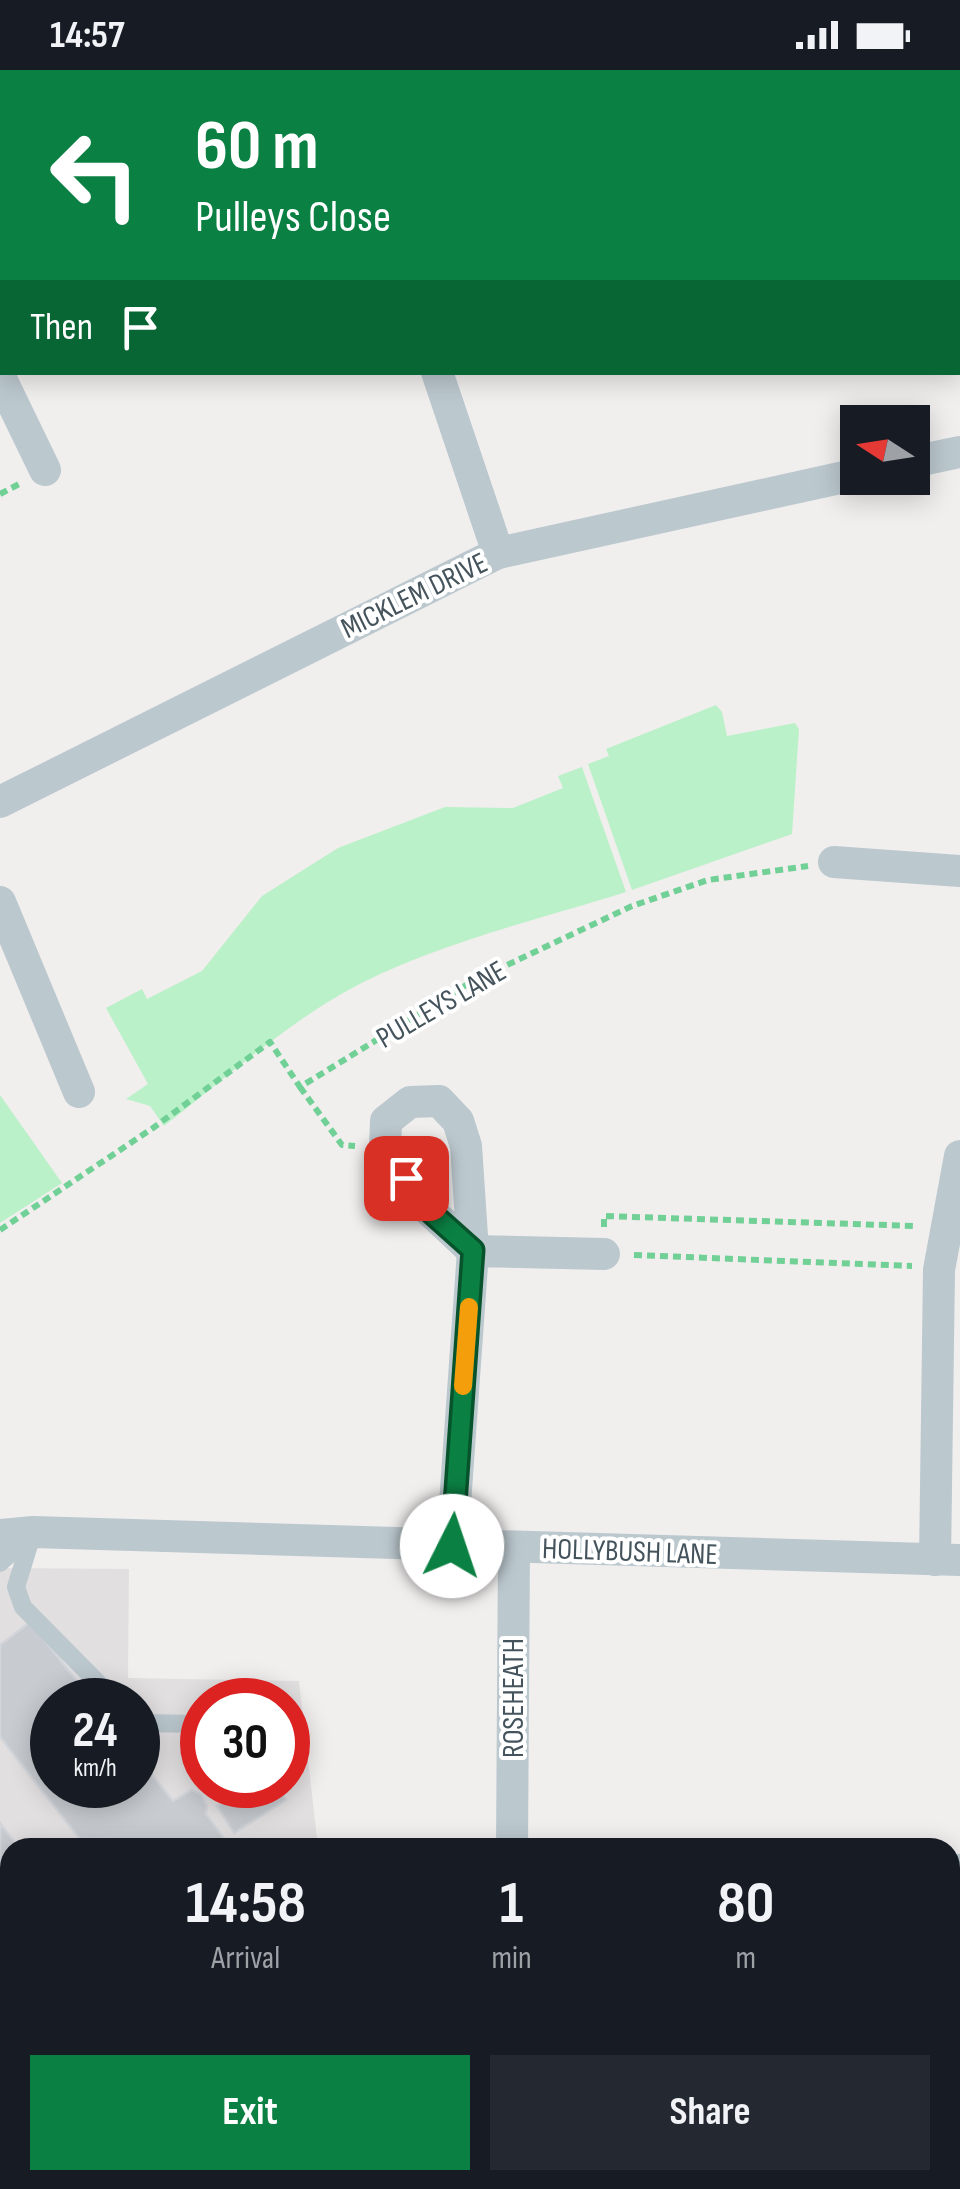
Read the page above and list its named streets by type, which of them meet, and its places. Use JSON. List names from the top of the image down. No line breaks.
{"streets":{"street":["MICKLEM DRIVE","HOLLYBUSH LANE","ROSEHEATH"],"path":["PULLEYS LANE"]},"crossings":[["HOLLYBUSH LANE","ROSEHEATH"]],"north":"left","page":{"status":"14:57","turn":["60 m","Pulleys Close"],"then":"Then","speed":"24 km/h","limit":"30","eta":["14:58","Arrival","1","min","80","m"],"buttons":["Exit","Share"]}}
